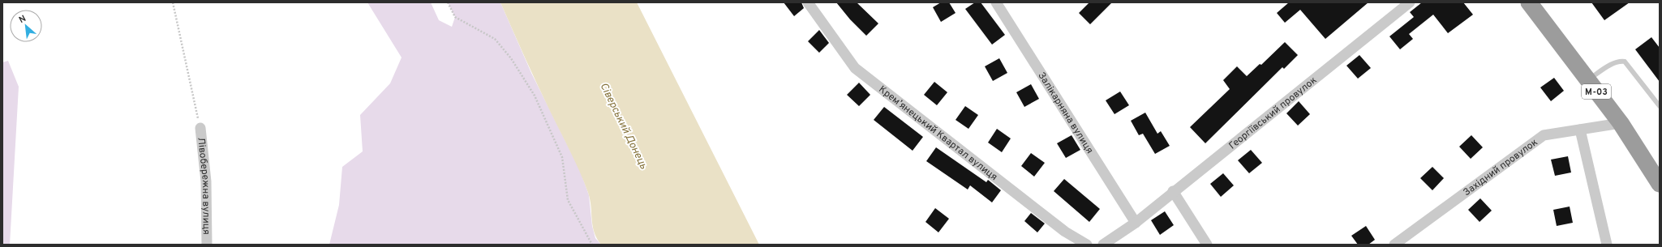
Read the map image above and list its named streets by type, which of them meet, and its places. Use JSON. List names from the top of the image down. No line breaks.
{"streets":{"highway":["М-03"],"street":["Георгіївський провулок","Залікарняна вулиця","Крем’янецький Квартал вулиця","Західний провулок","Лівобережна вулиця"]},"crossings":[["М-03","Західний провулок"],["Георгіївський провулок","Залікарняна вулиця"]],"water":["Сіверський Донець"],"north":"top left"}
